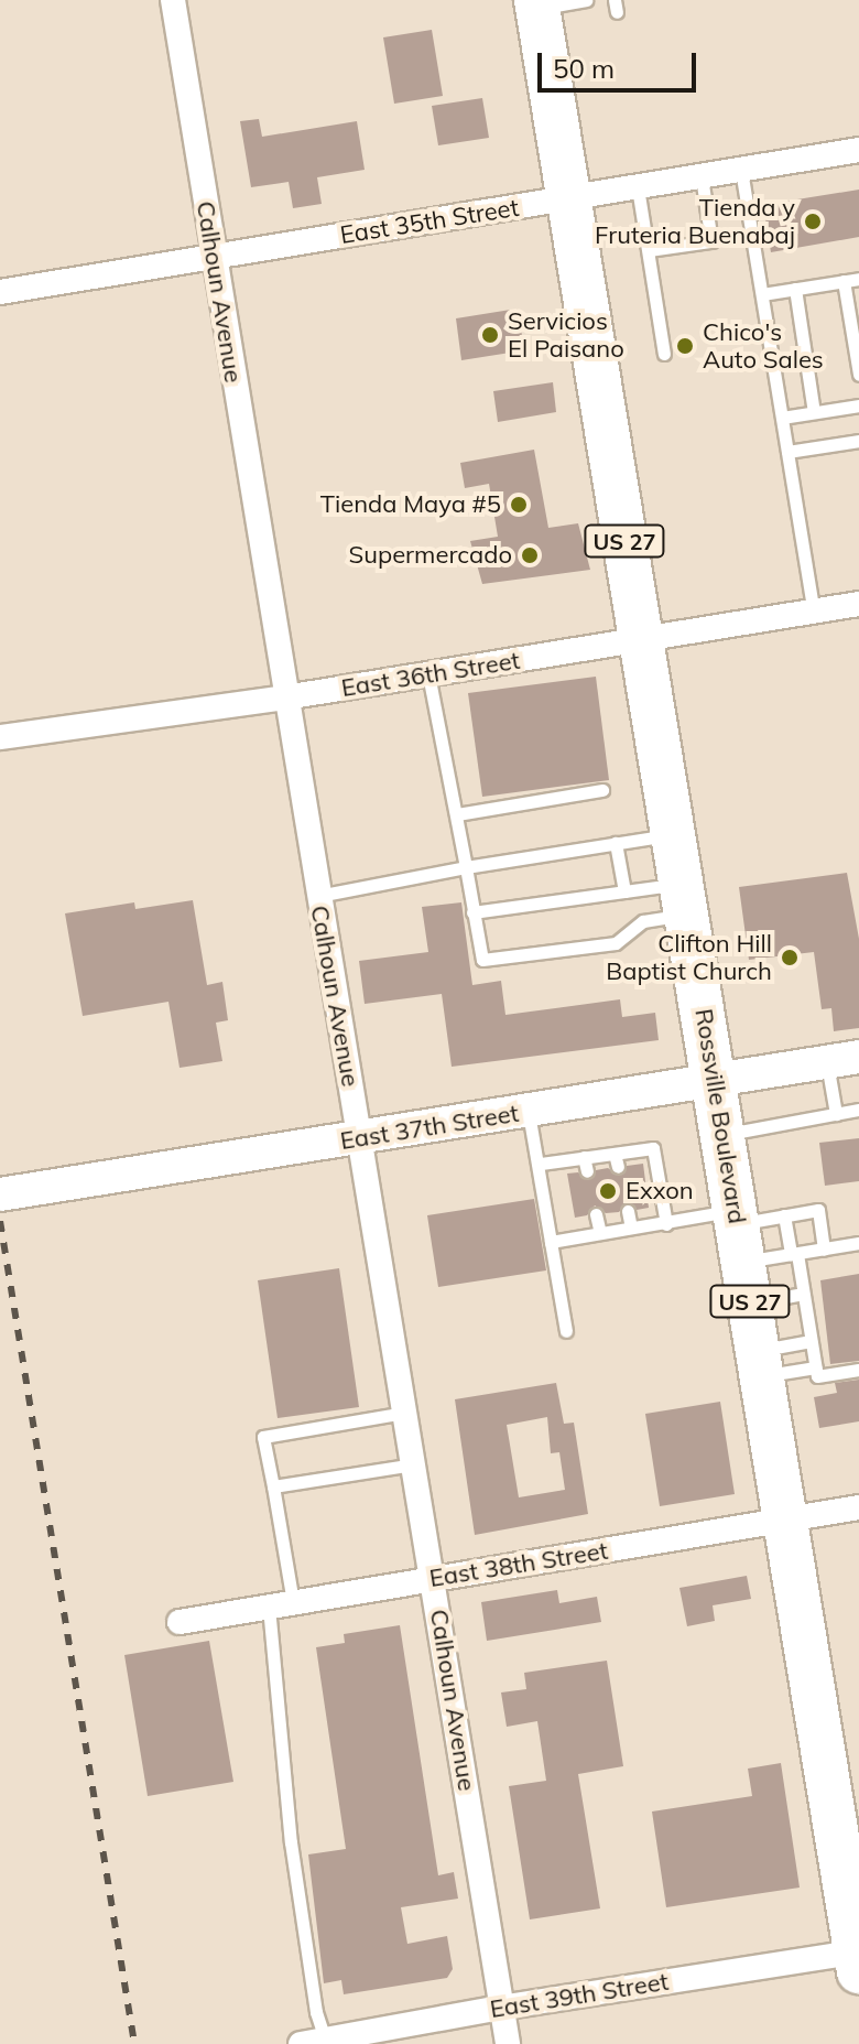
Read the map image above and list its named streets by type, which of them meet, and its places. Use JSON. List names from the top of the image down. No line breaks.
{"streets":{"highway":["US 27","Rossville Boulevard"],"main road":["East 37th Street"],"street":["East 35th Street","Calhoun Avenue","East 36th Street","East 38th Street","East 39th Street"]},"crossings":[["East 35th Street","Calhoun Avenue"],["East 35th Street","Rossville Boulevard"],["Calhoun Avenue","East 36th Street"],["Calhoun Avenue","East 37th Street"],["Calhoun Avenue","East 38th Street"],["Calhoun Avenue","East 39th Street"],["East 36th Street","Rossville Boulevard"],["Rossville Boulevard","East 37th Street"],["Rossville Boulevard","East 38th Street"],["Rossville Boulevard","East 39th Street"]],"places":["Tienda y Fruteria Buenabaj","Servicios El Paisano","Chico's Auto Sales","Tienda Maya #5","Supermercado","Clifton Hill Baptist Church","Exxon"],"scale_bar":"50 m"}
